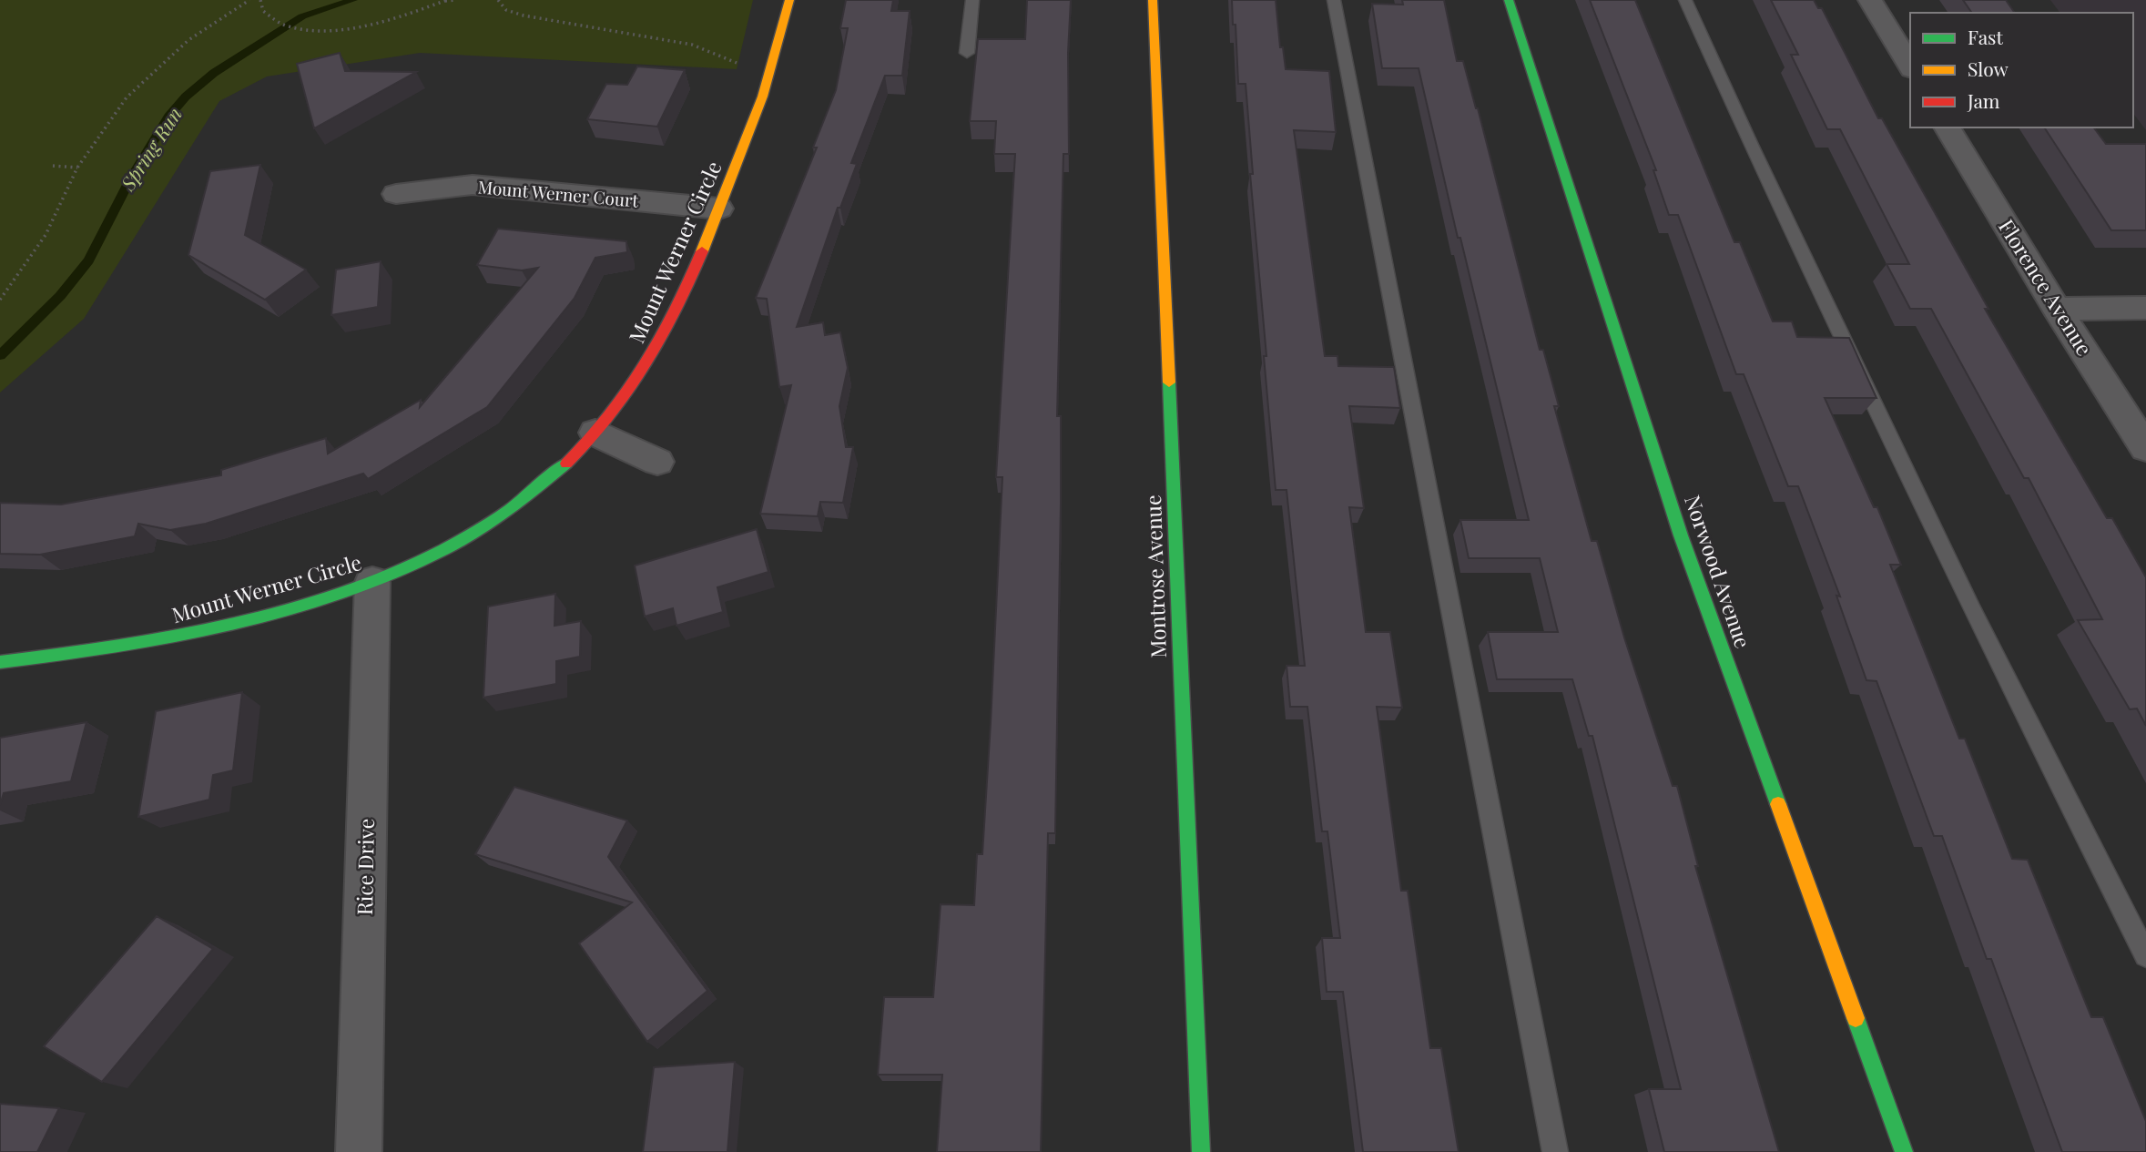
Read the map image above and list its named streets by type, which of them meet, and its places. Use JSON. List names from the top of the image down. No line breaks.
{"streets":{"street":["Mount Werner Court","Mount Werner Circle","Florence Avenue","Norwood Avenue","Montrose Avenue","Rice Drive"]},"crossings":[["Mount Werner Court","Mount Werner Circle"],["Mount Werner Circle","Rice Drive"]],"water":["Spring Run"],"legend":["Fast","Slow","Jam"]}
